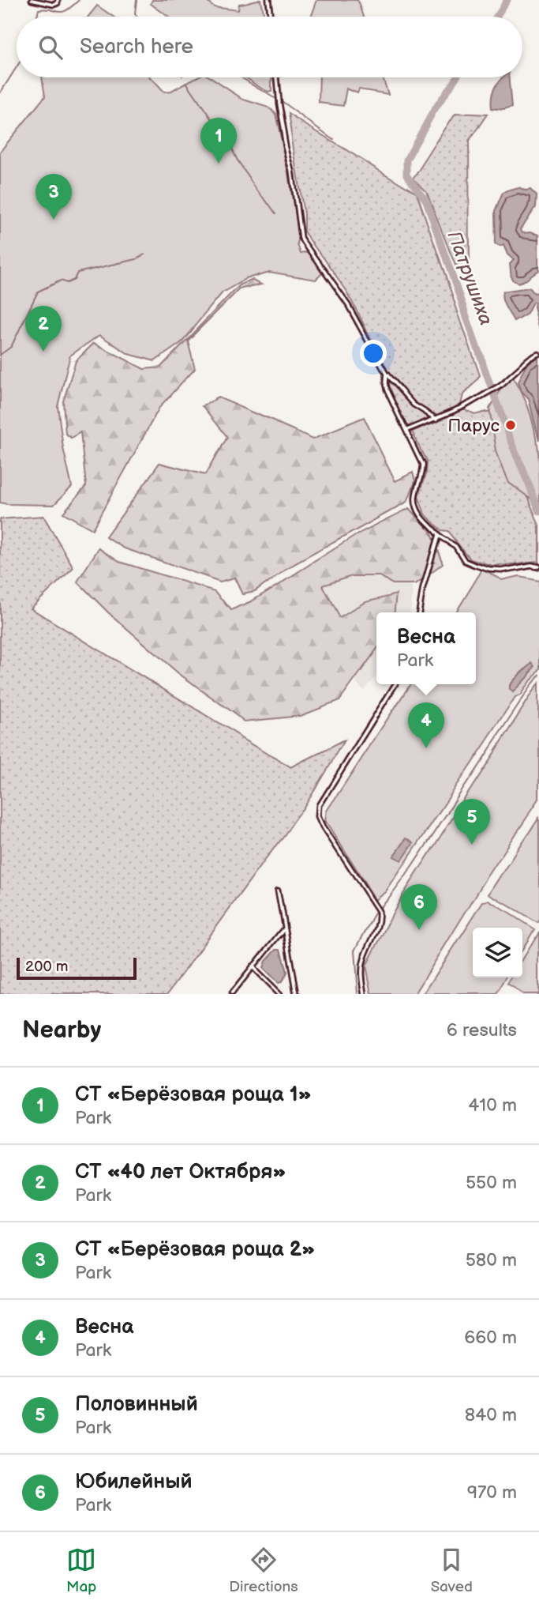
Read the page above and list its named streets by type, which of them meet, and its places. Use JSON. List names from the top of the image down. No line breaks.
{"water":["Патрушиха"],"places":["Парус"],"scale_bar":"200 m","page":{"search":"Search here","pins":["1","3","2","4","5","6"],"popup":["Весна","Park"],"scale":"200 m","heading":["Nearby","6 results"],"list":[{"mark":"1","name":"СТ «Берёзовая роща 1»","note":"Park","value":"410 m"},{"mark":"2","name":"СТ «40 лет Октября»","note":"Park","value":"550 m"},{"mark":"3","name":"СТ «Берёзовая роща 2»","note":"Park","value":"580 m"},{"mark":"4","name":"Весна","note":"Park","value":"660 m"},{"mark":"5","name":"Половинный","note":"Park","value":"840 m"},{"mark":"6","name":"Юбилейный","note":"Park","value":"970 m"}],"nav":["Map","Directions","Saved"]}}
